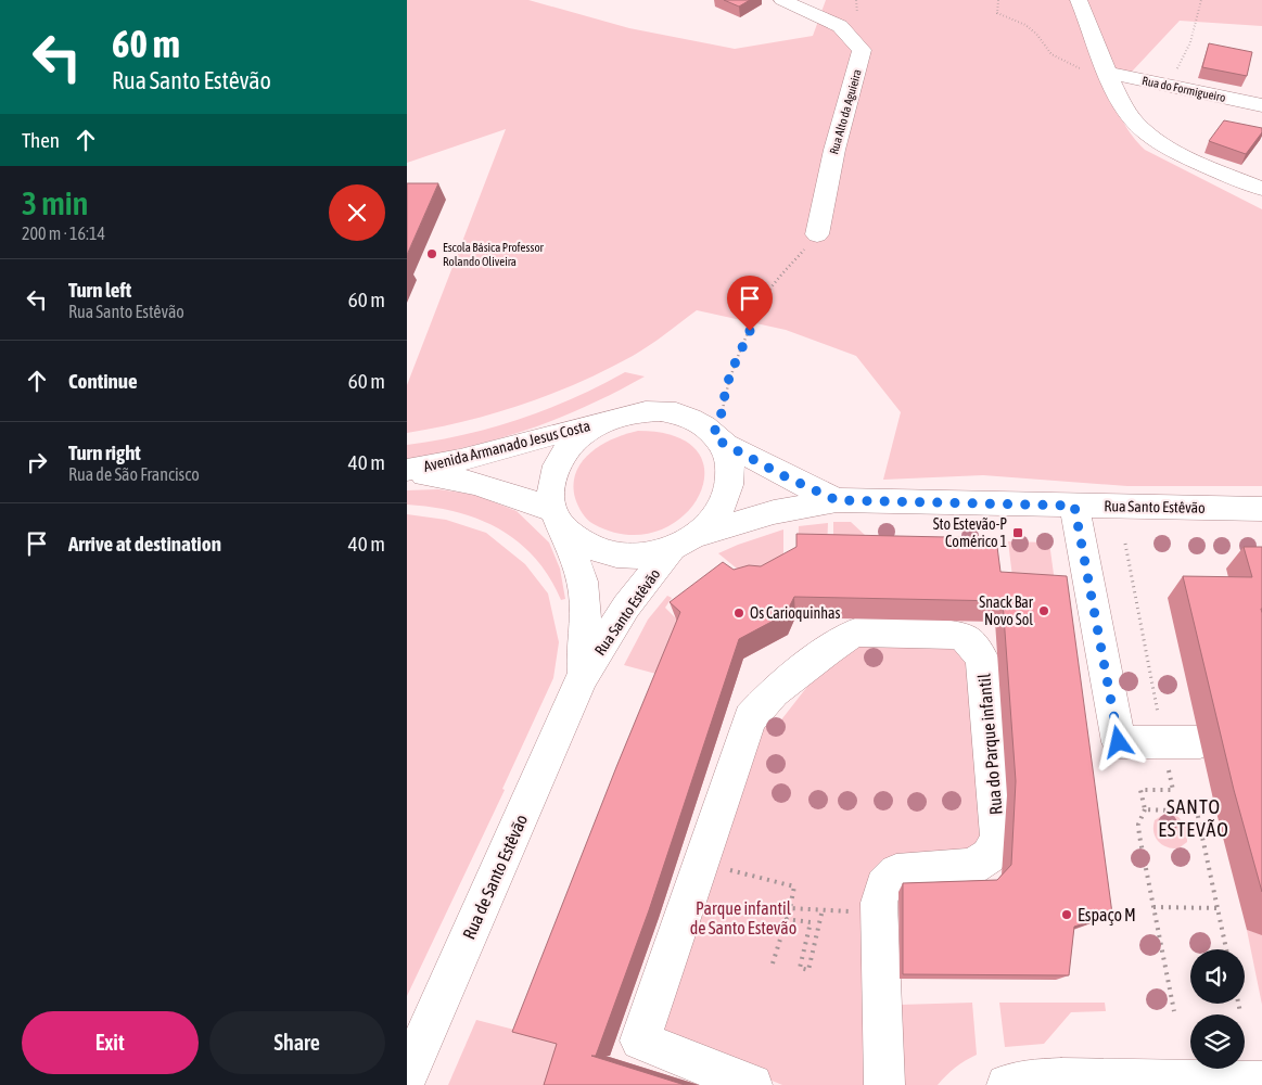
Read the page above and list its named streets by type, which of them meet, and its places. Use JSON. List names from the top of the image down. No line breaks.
{"streets":{"street":["Rua do Formigueiro","Rua Alto da Aguieira","Avenida Armanado Jesus Costa","Rua Santo Estêvão","Rua do Parque infantil","Rua de Santo Estêvão"]},"crossings":[["Avenida Armanado Jesus Costa","Rua Santo Estêvão"],["Rua Santo Estêvão","Rua de Santo Estêvão"]],"districts":["SANTO ESTEVÃO"],"parks":["Parque infantil de Santo Estevão"],"places":{"other":["Escola Básica Professor Rolando Oliveira","Snack Bar Novo Sol","Os Carioquinhas","Espaço M"],"transit":["Sto Estevão-P Comérico 1"]},"page":{"turn":["60 m","Rua Santo Estêvão"],"then":"Then","heading":["3 min","200 m · 16:14"],"list":[{"name":"Turn left","note":"Rua Santo Estêvão","value":"60 m"},{"name":"Continue","value":"60 m"},{"name":"Turn right","note":"Rua de São Francisco","value":"40 m"},{"name":"Arrive at destination","value":"40 m"}],"buttons":["Exit","Share"]}}
